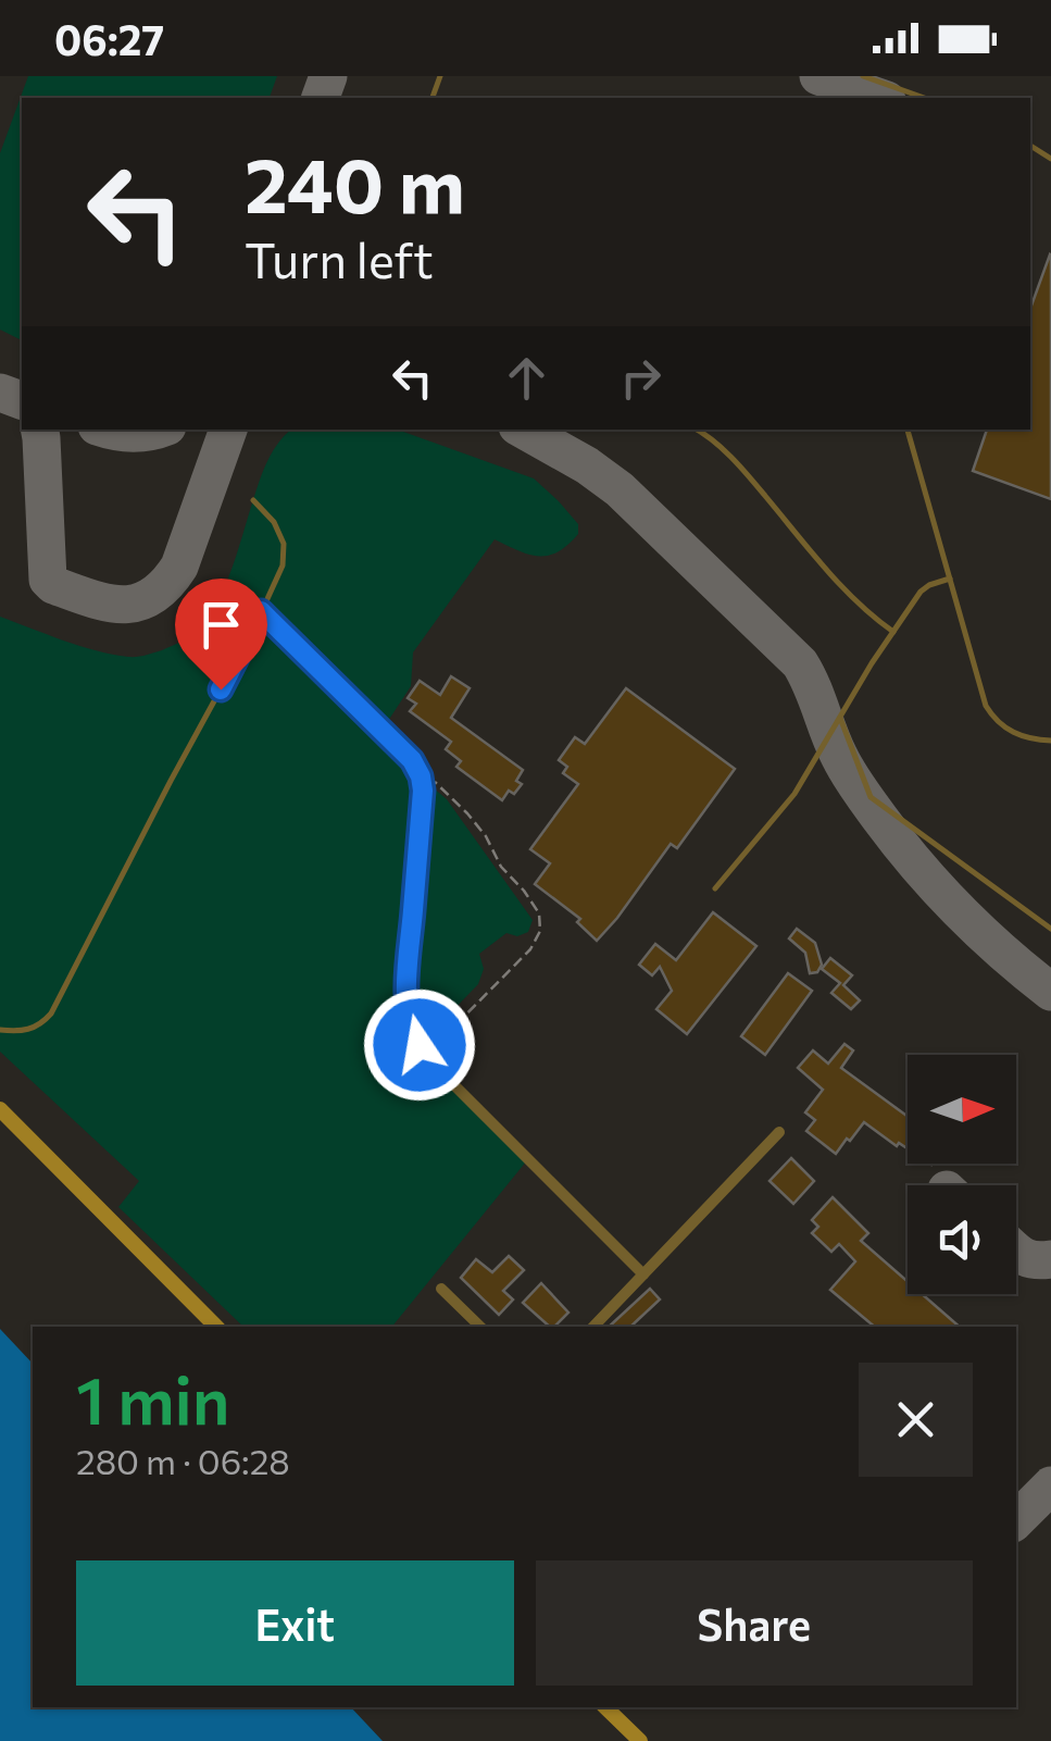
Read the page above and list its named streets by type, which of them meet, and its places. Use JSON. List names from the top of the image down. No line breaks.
{"north":"right","page":{"status":"06:27","turn":["240 m","Turn left"],"heading":["1 min","280 m · 06:28"],"buttons":["Exit","Share"]}}
